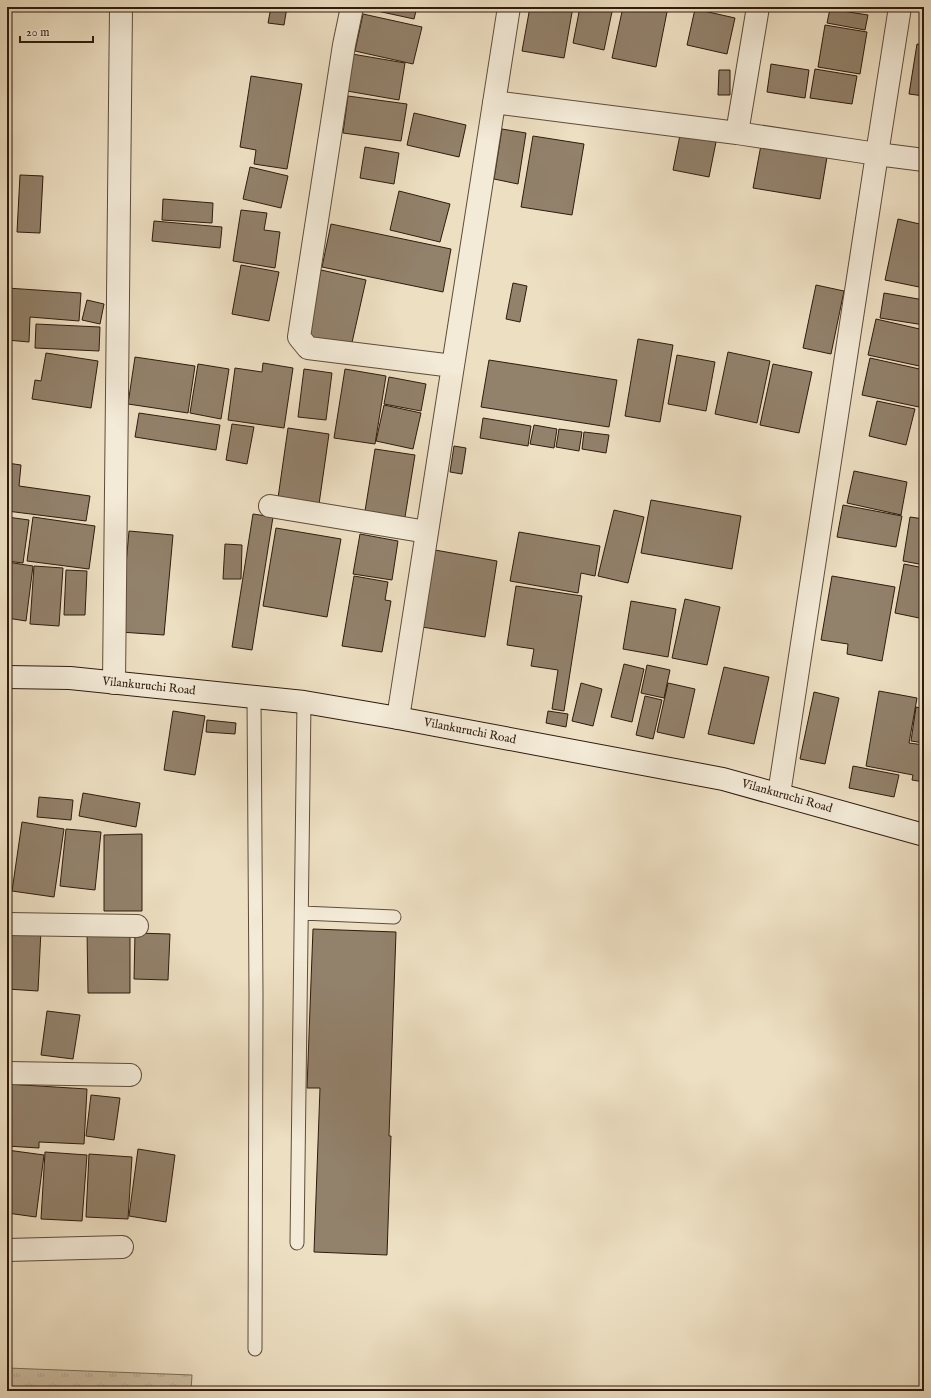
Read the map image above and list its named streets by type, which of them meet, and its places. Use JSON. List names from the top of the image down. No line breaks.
{"streets":{"street":["Vilankuruchi Road"]},"scale_bar":"20 m"}
